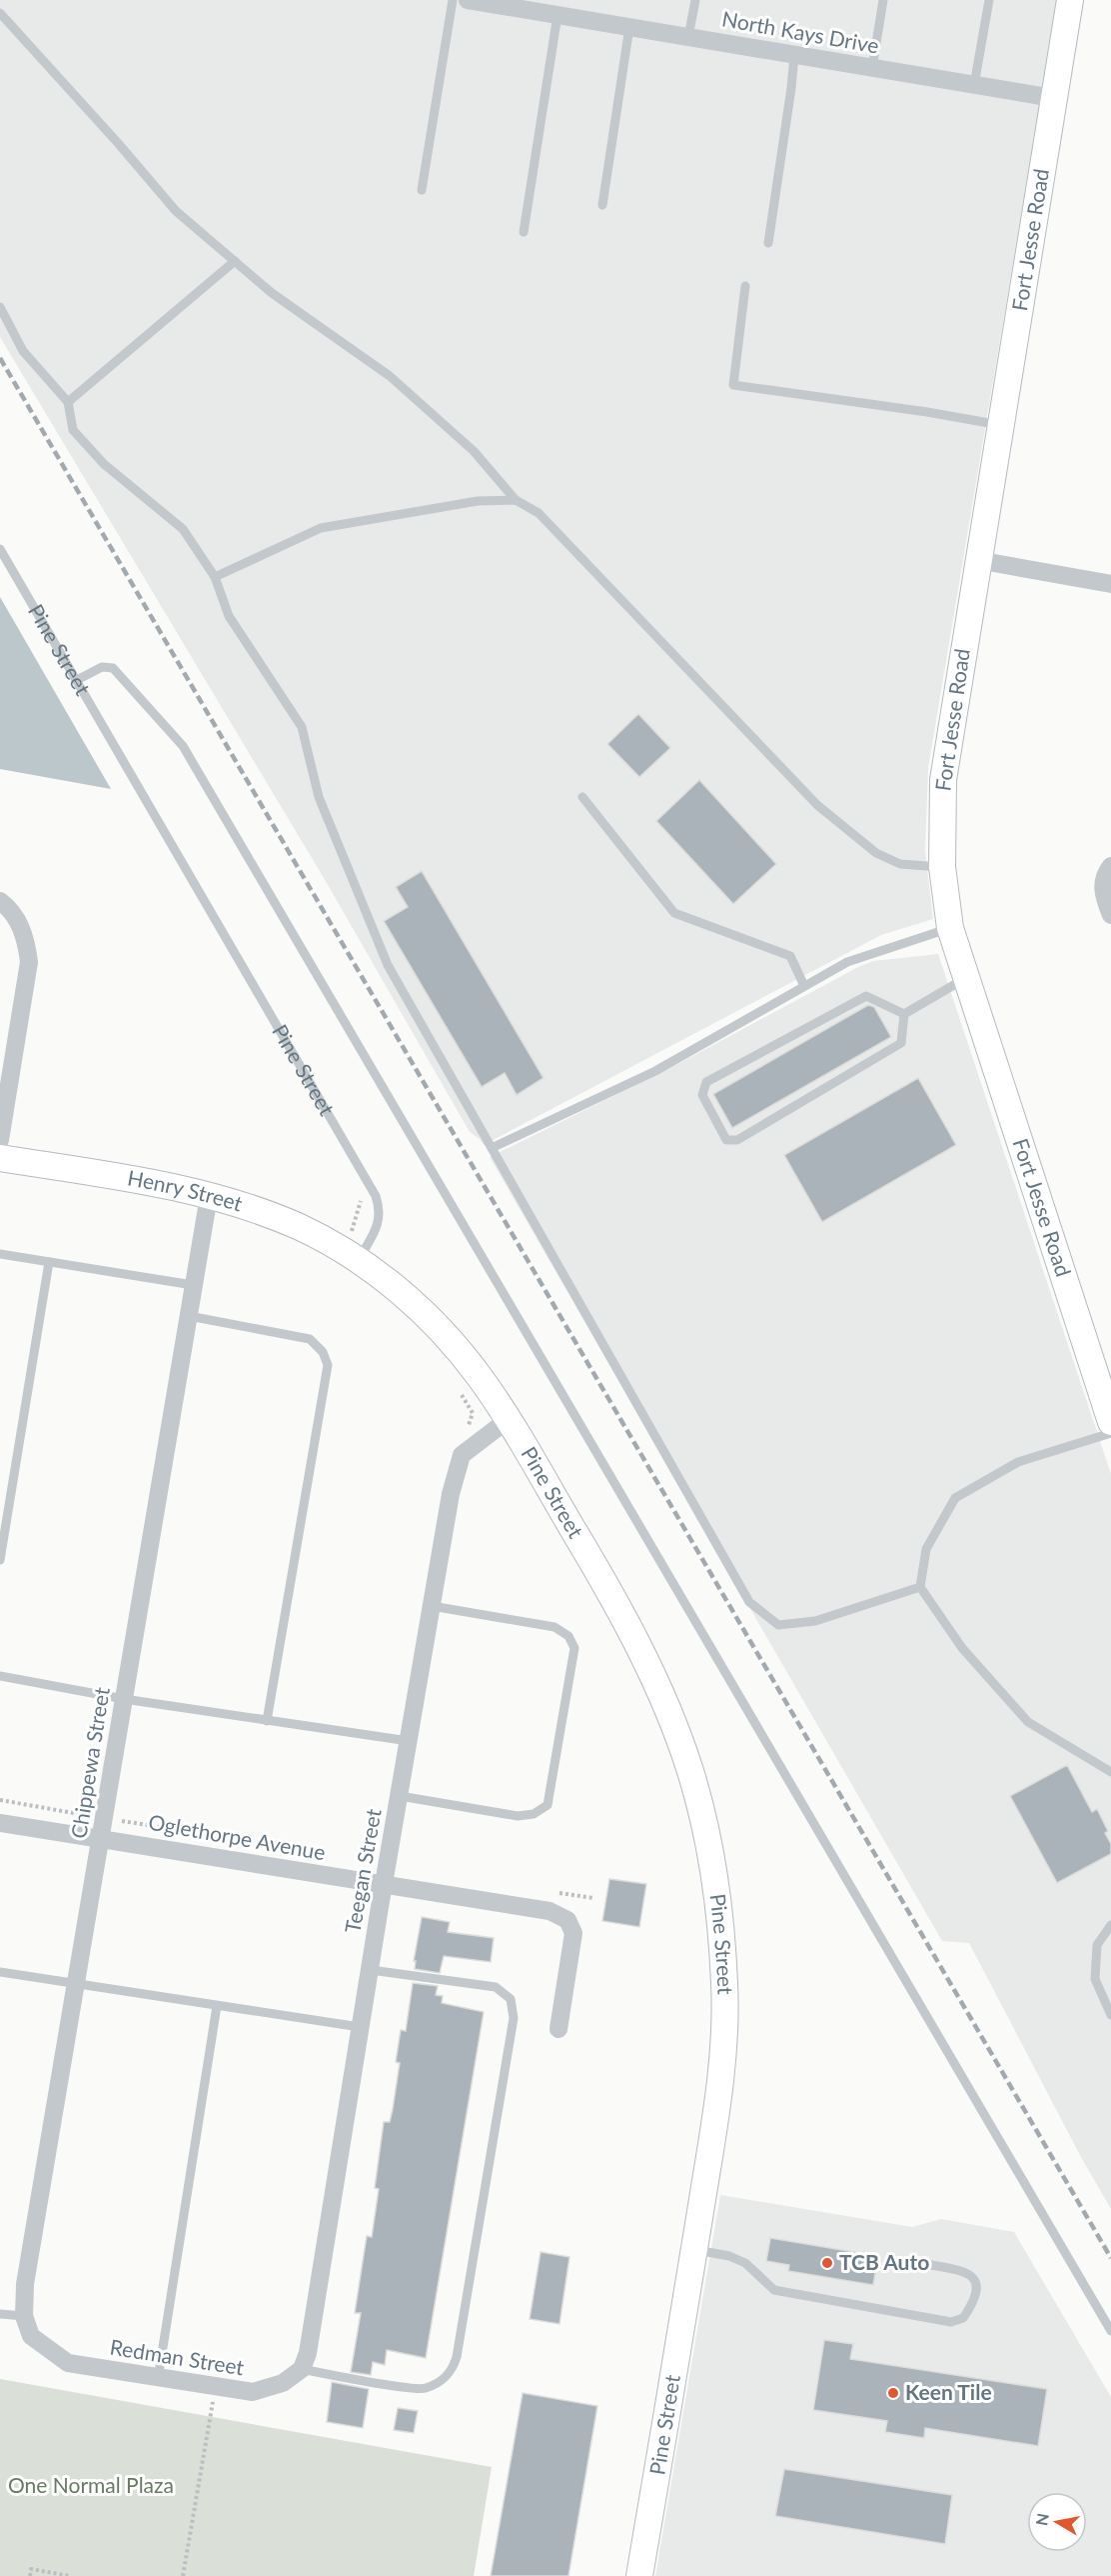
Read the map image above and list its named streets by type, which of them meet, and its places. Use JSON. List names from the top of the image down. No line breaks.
{"streets":{"street":["North Kays Drive","Fort Jesse Road","Pine Street","Henry Street","Chippewa Street","Oglethorpe Avenue","Teegan Street","Redman Street"]},"crossings":[["North Kays Drive","Fort Jesse Road"],["Pine Street","Henry Street"],["Pine Street","Teegan Street"],["Henry Street","Chippewa Street"],["Chippewa Street","Oglethorpe Avenue"],["Chippewa Street","Redman Street"],["Oglethorpe Avenue","Teegan Street"],["Teegan Street","Redman Street"]],"parks":["One Normal Plaza"],"places":["TCB Auto","Keen Tile"],"north":"left"}
